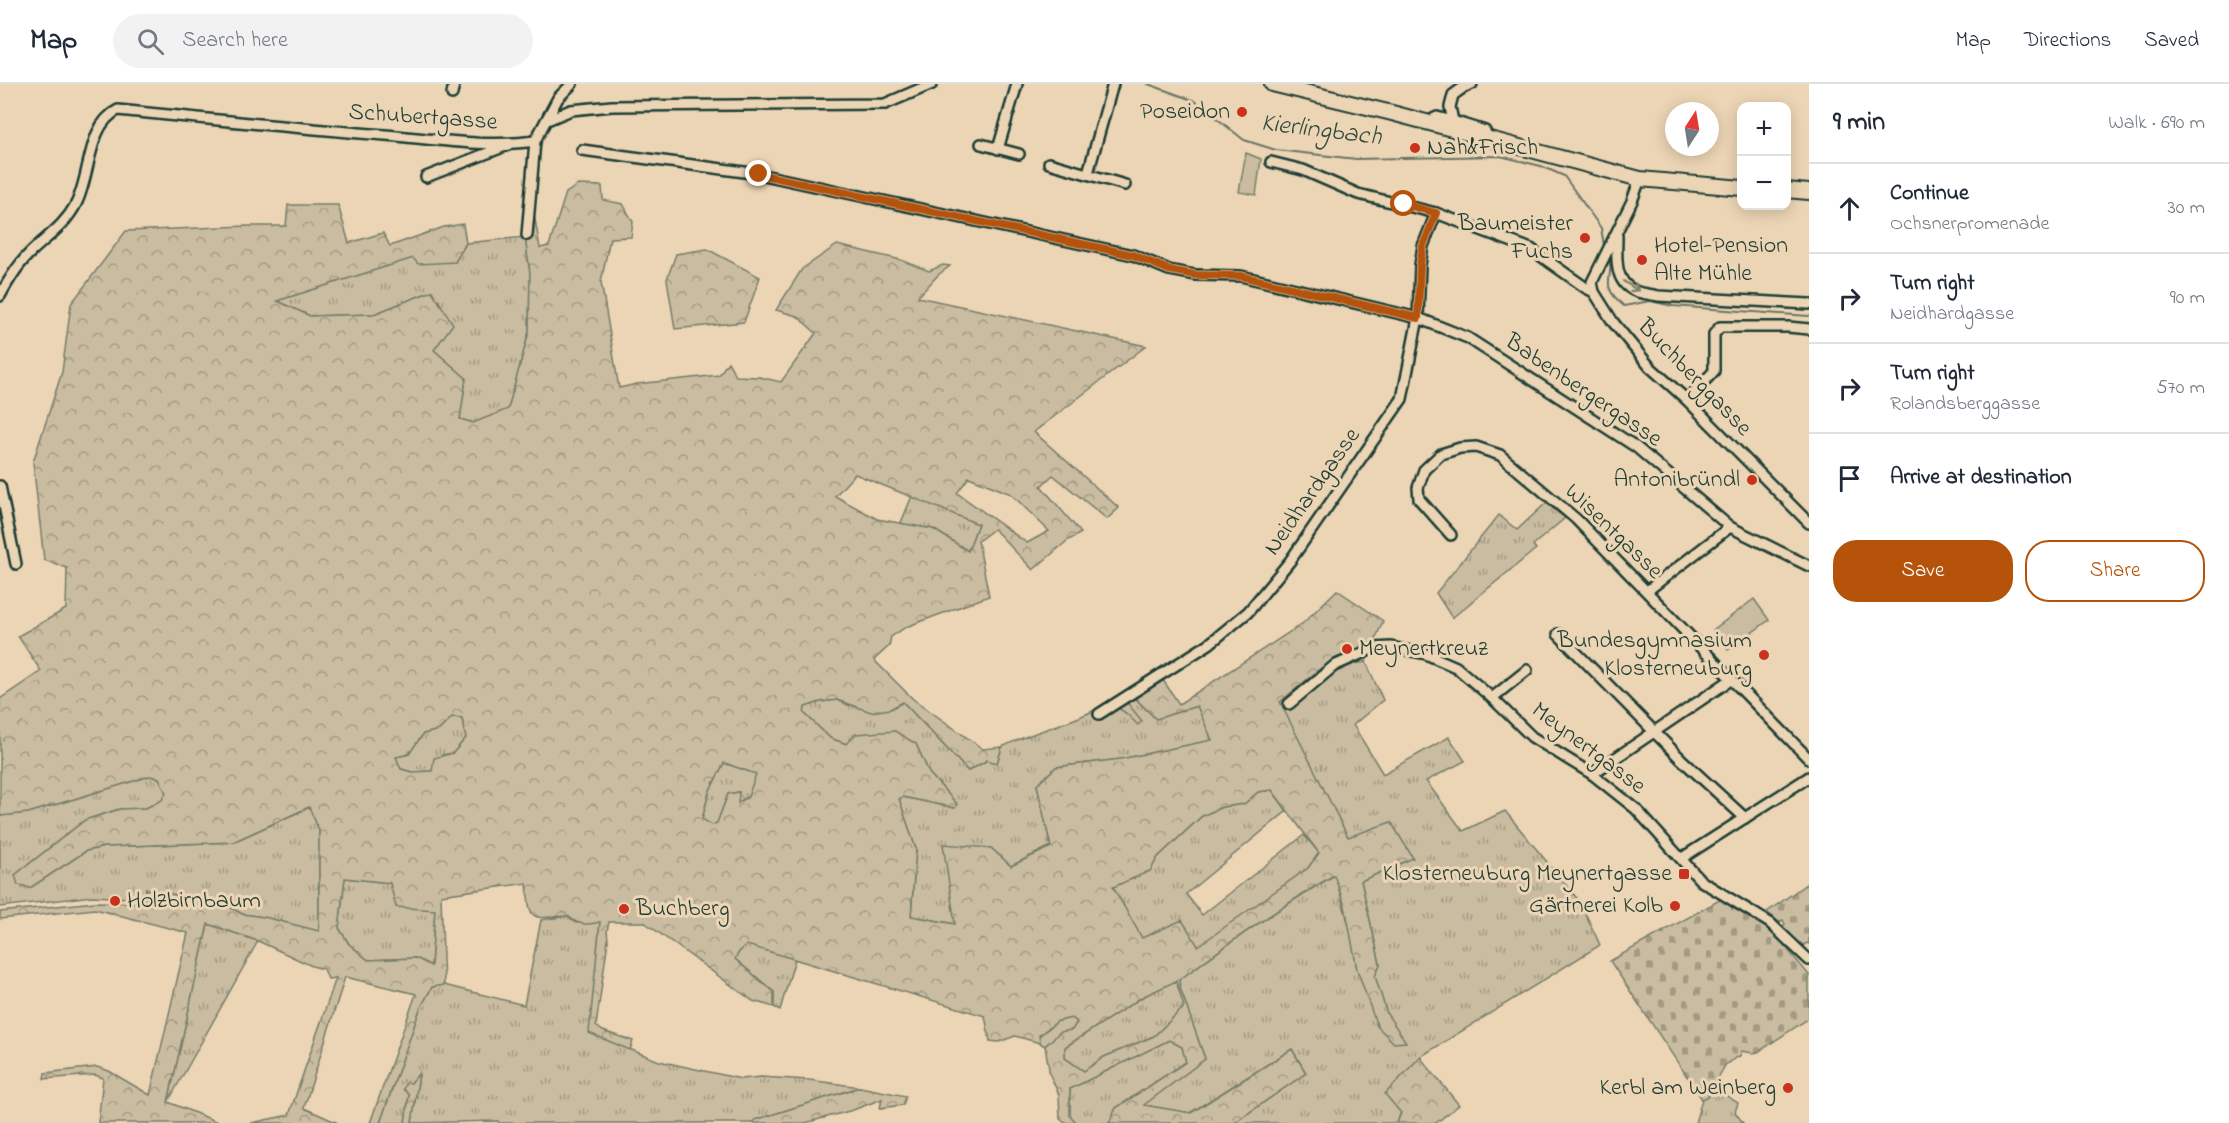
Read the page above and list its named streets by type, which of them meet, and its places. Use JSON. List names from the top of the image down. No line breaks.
{"streets":{"street":["Schubertgasse","Buchberggasse","Babenbergergasse","Neidhardgasse","Wisentgasse","Meynertgasse"]},"crossings":[["Babenbergergasse","Neidhardgasse"]],"water":["Kierlingbach"],"places":{"other":["Poseidon","Nah&Frisch","Baumeister Fuchs","Hotel-Pension Alte Mühle","Antonibründl","Meynertkreuz","Bundesgymnasium Klosterneuburg","Holzbirnbaum","Gärtnerei Kolb","Buchberg","Kerbl am Weinberg"],"transit":["Klosterneuburg Meynertgasse"]},"north":"top","page":{"header":"Map","search":"Search here","nav":["Map","Directions","Saved"],"heading":["9 min","Walk · 690 m"],"map_buttons":["+","−"],"list":[["Continue","Ochsnerpromenade","30 m"],["Turn right","Neidhardgasse","90 m"],["Turn right","Rolandsberggasse","570 m"],"Arrive at destination"],"buttons":["Save","Share"]}}
